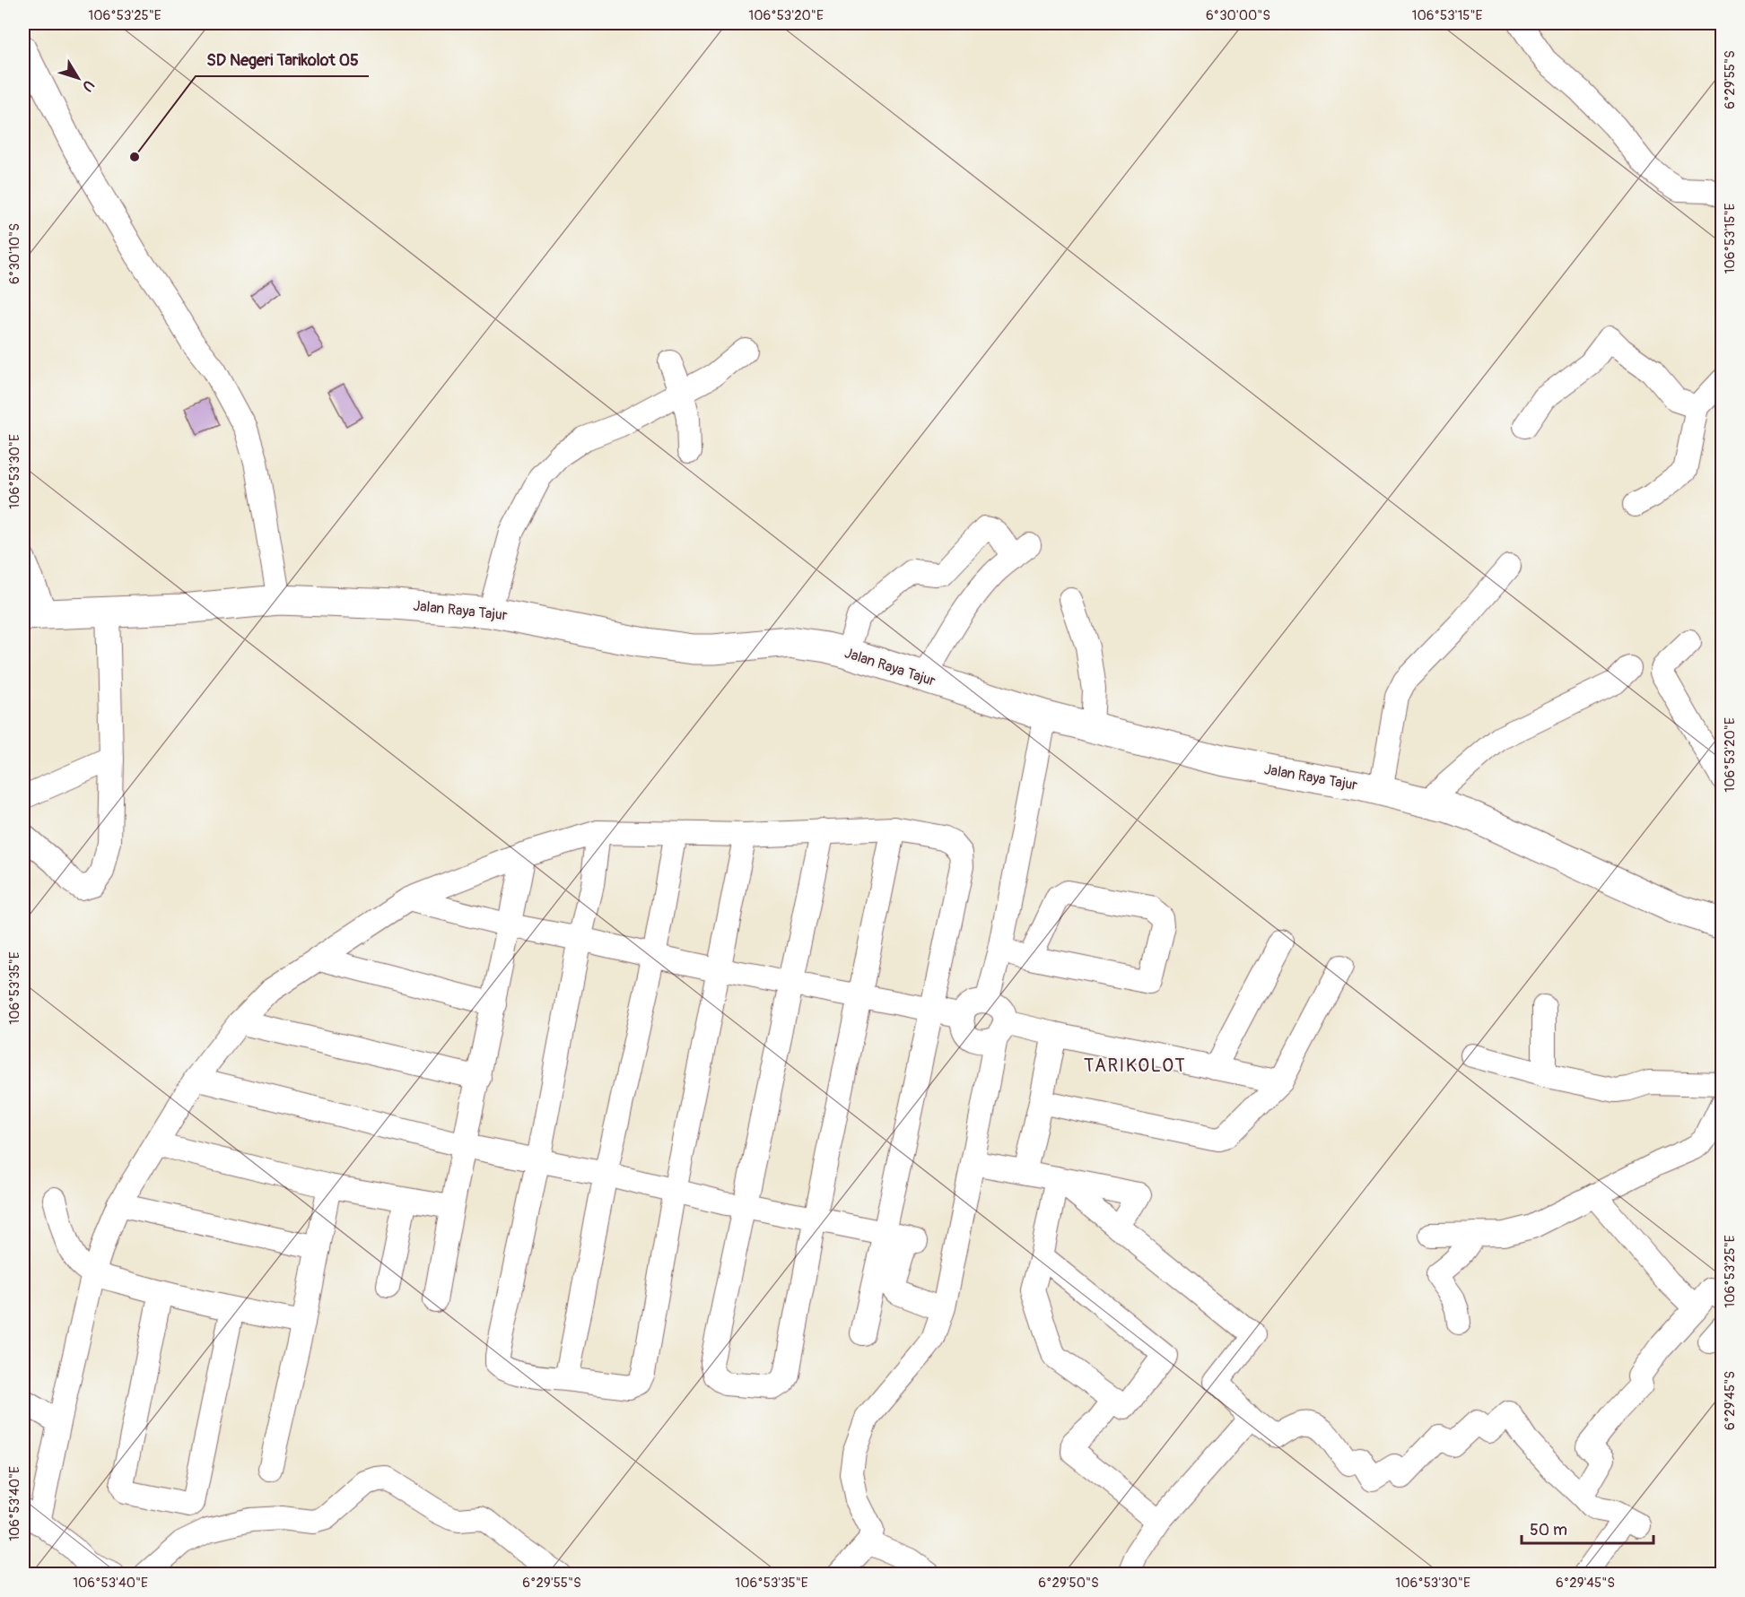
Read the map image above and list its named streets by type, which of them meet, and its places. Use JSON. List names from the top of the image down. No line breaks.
{"streets":{"main road":["Jalan Raya Tajur"]},"districts":["TARIKOLOT"],"places":["SD Negeri Tarikolot 05"],"scale_bar":"50 m","north":"bottom right","coordinates":["106°53'25\"E","106°53'20\"E","6°30'00\"S","106°53'15\"E","6°29'55\"S","6°30'10\"S","106°53'30\"E","106°53'35\"E","6°29'45\"S","106°53'40\"E","6°29'50\"S"]}
